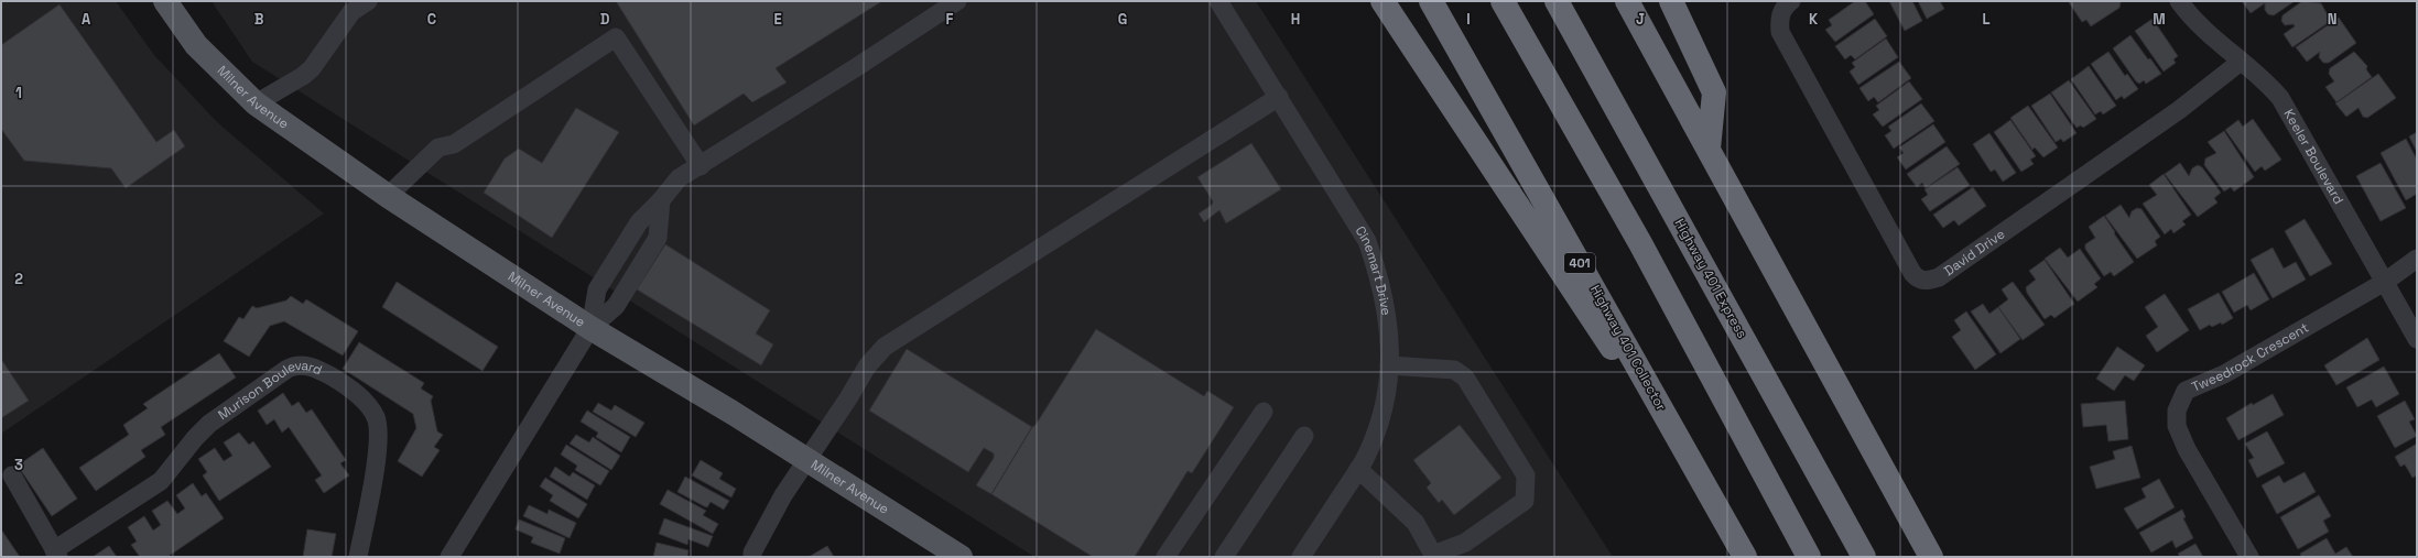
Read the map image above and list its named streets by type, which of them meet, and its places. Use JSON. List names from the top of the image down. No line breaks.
{"streets":{"highway":["401","Highway 401 Express","Highway 401 Collector"],"main road":["Milner Avenue"],"street":["Keeler Boulevard","David Drive","Cinemart Drive","Tweedrock Crescent","Murison Boulevard"]},"crossings":[["Keeler Boulevard","David Drive"],["Keeler Boulevard","Tweedrock Crescent"]],"grid":{"columns":["A","B","C","D","E","F","G","H","I","J","K","L","M","N"],"rows":["1","2","3"]}}
